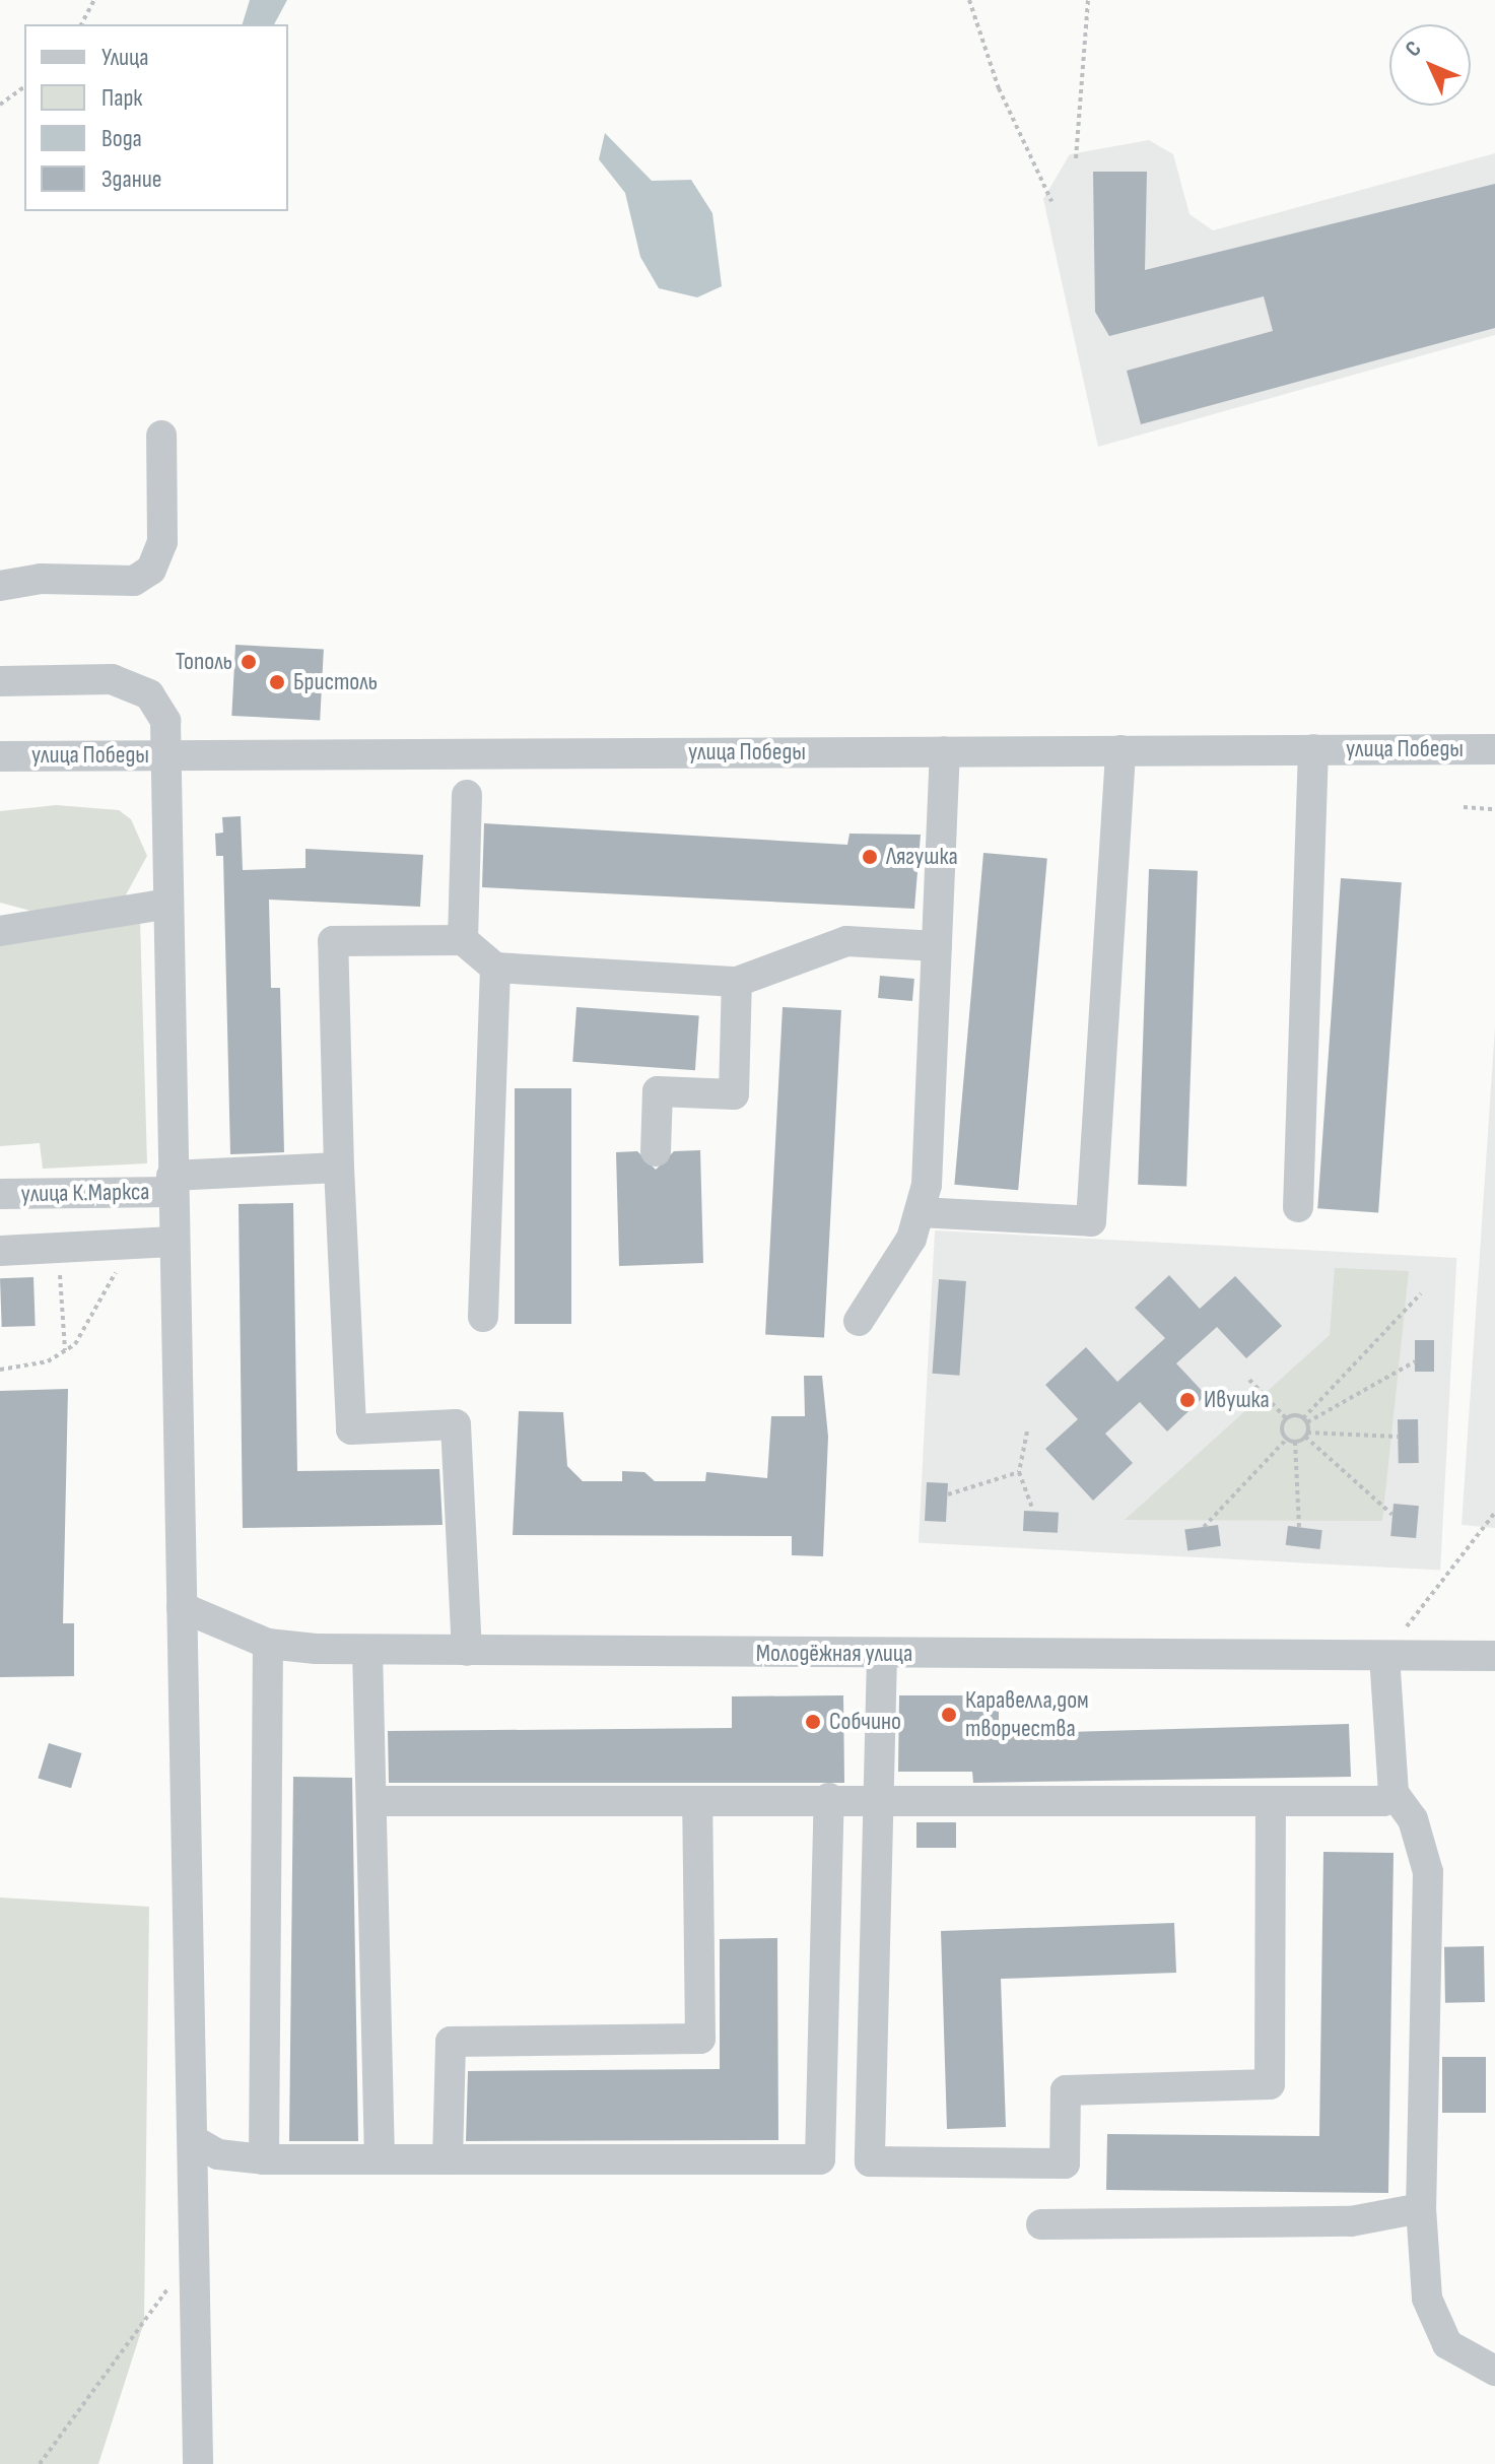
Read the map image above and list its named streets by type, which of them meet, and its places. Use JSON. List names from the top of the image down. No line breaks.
{"streets":{"street":["улица Победы","улица К.Маркса","Молодёжная улица"]},"places":["Тополь","Бристоль","Лягушка","Ивушка","Каравелла,дом творчества","Собчино"],"legend":["Улица","Парк","Вода","Здание"],"north":"top left"}
